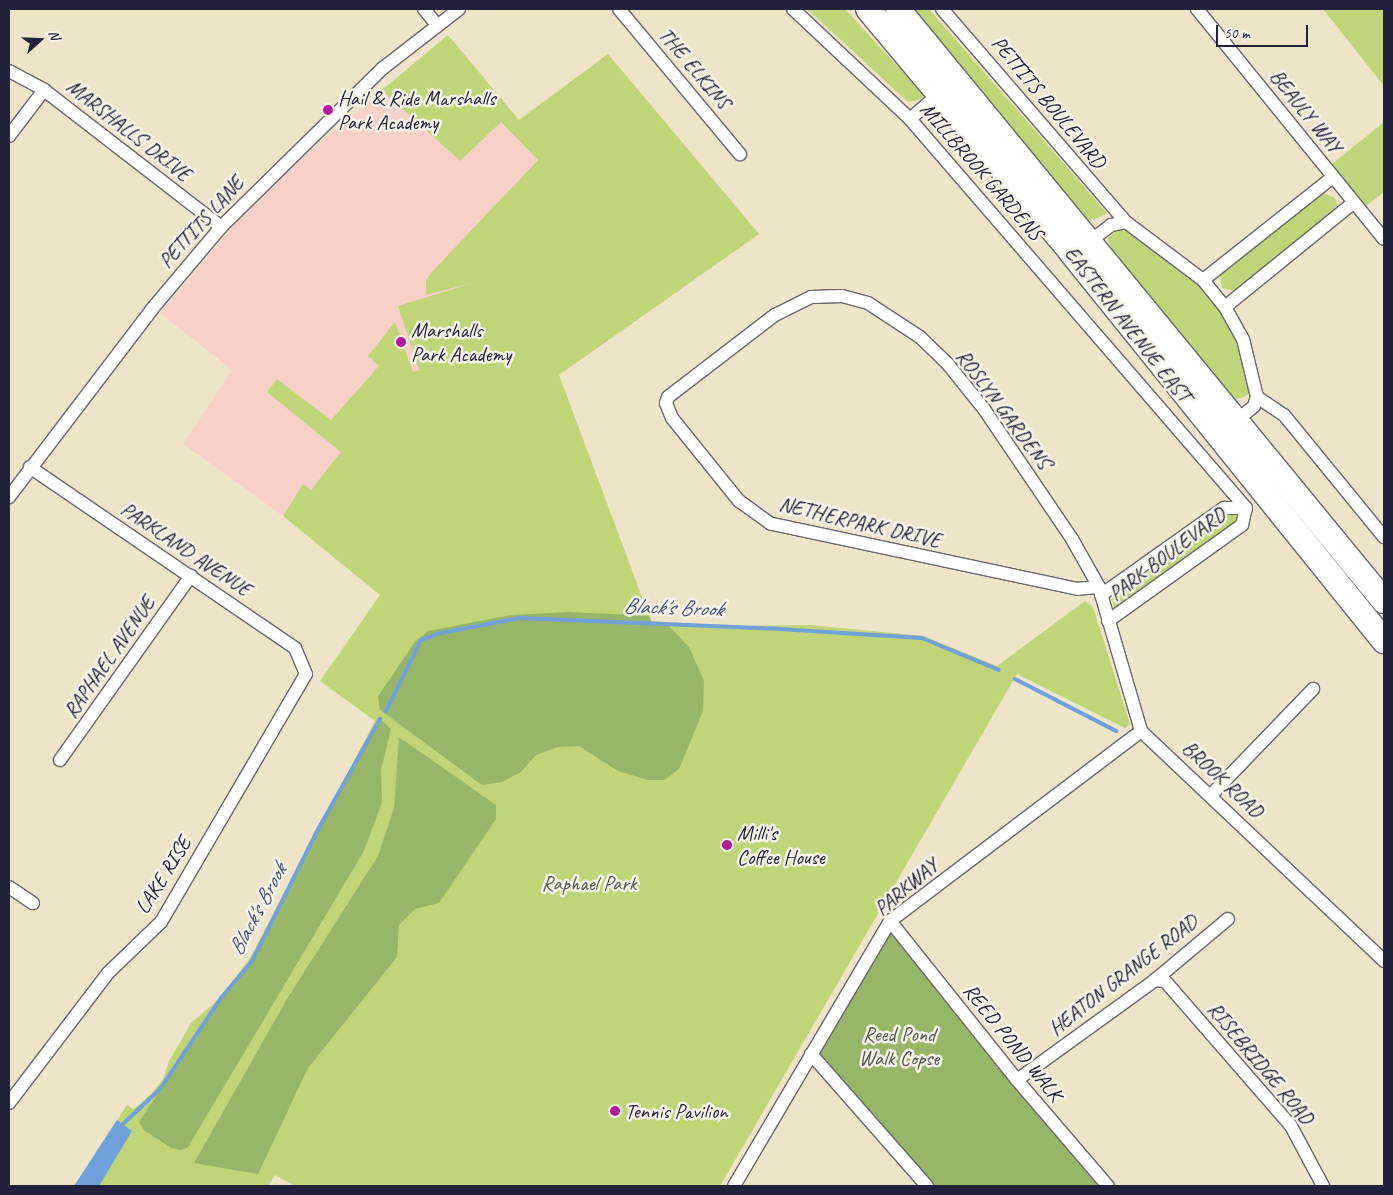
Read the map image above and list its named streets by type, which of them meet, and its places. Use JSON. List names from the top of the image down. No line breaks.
{"streets":{"highway":["EASTERN AVENUE EAST"],"street":["THE ELKINS","PETTITS BOULEVARD","BEAULY WAY","MARSHALLS DRIVE","MILLBROOK GARDENS","PETTITS LANE","ROSLYN GARDENS","NETHERPARK DRIVE","PARKLAND AVENUE","PARK BOULEVARD","RAPHAEL AVENUE","BROOK ROAD","LAKE RISE","PARKWAY","HEATON GRANGE ROAD","REED POND WALK","RISEBRIDGE ROAD"]},"crossings":[["MARSHALLS DRIVE","PETTITS LANE"],["MILLBROOK GARDENS","EASTERN AVENUE EAST"],["MILLBROOK GARDENS","PARK BOULEVARD"],["PETTITS LANE","PARKLAND AVENUE"],["EASTERN AVENUE EAST","PARK BOULEVARD"],["ROSLYN GARDENS","NETHERPARK DRIVE"],["ROSLYN GARDENS","PARK BOULEVARD"],["NETHERPARK DRIVE","PARK BOULEVARD"],["PARKLAND AVENUE","RAPHAEL AVENUE"],["PARKLAND AVENUE","LAKE RISE"],["BROOK ROAD","PARKWAY"],["PARKWAY","REED POND WALK"],["HEATON GRANGE ROAD","REED POND WALK"],["HEATON GRANGE ROAD","RISEBRIDGE ROAD"]],"water":["Black's Brook"],"parks":["Raphael Park","Reed Pond Walk Copse"],"places":["Hail & Ride Marshalls Park Academy","Marshalls Park Academy","Milli's Coffee House","Tennis Pavilion"],"scale_bar":"50 m","north":"right"}
